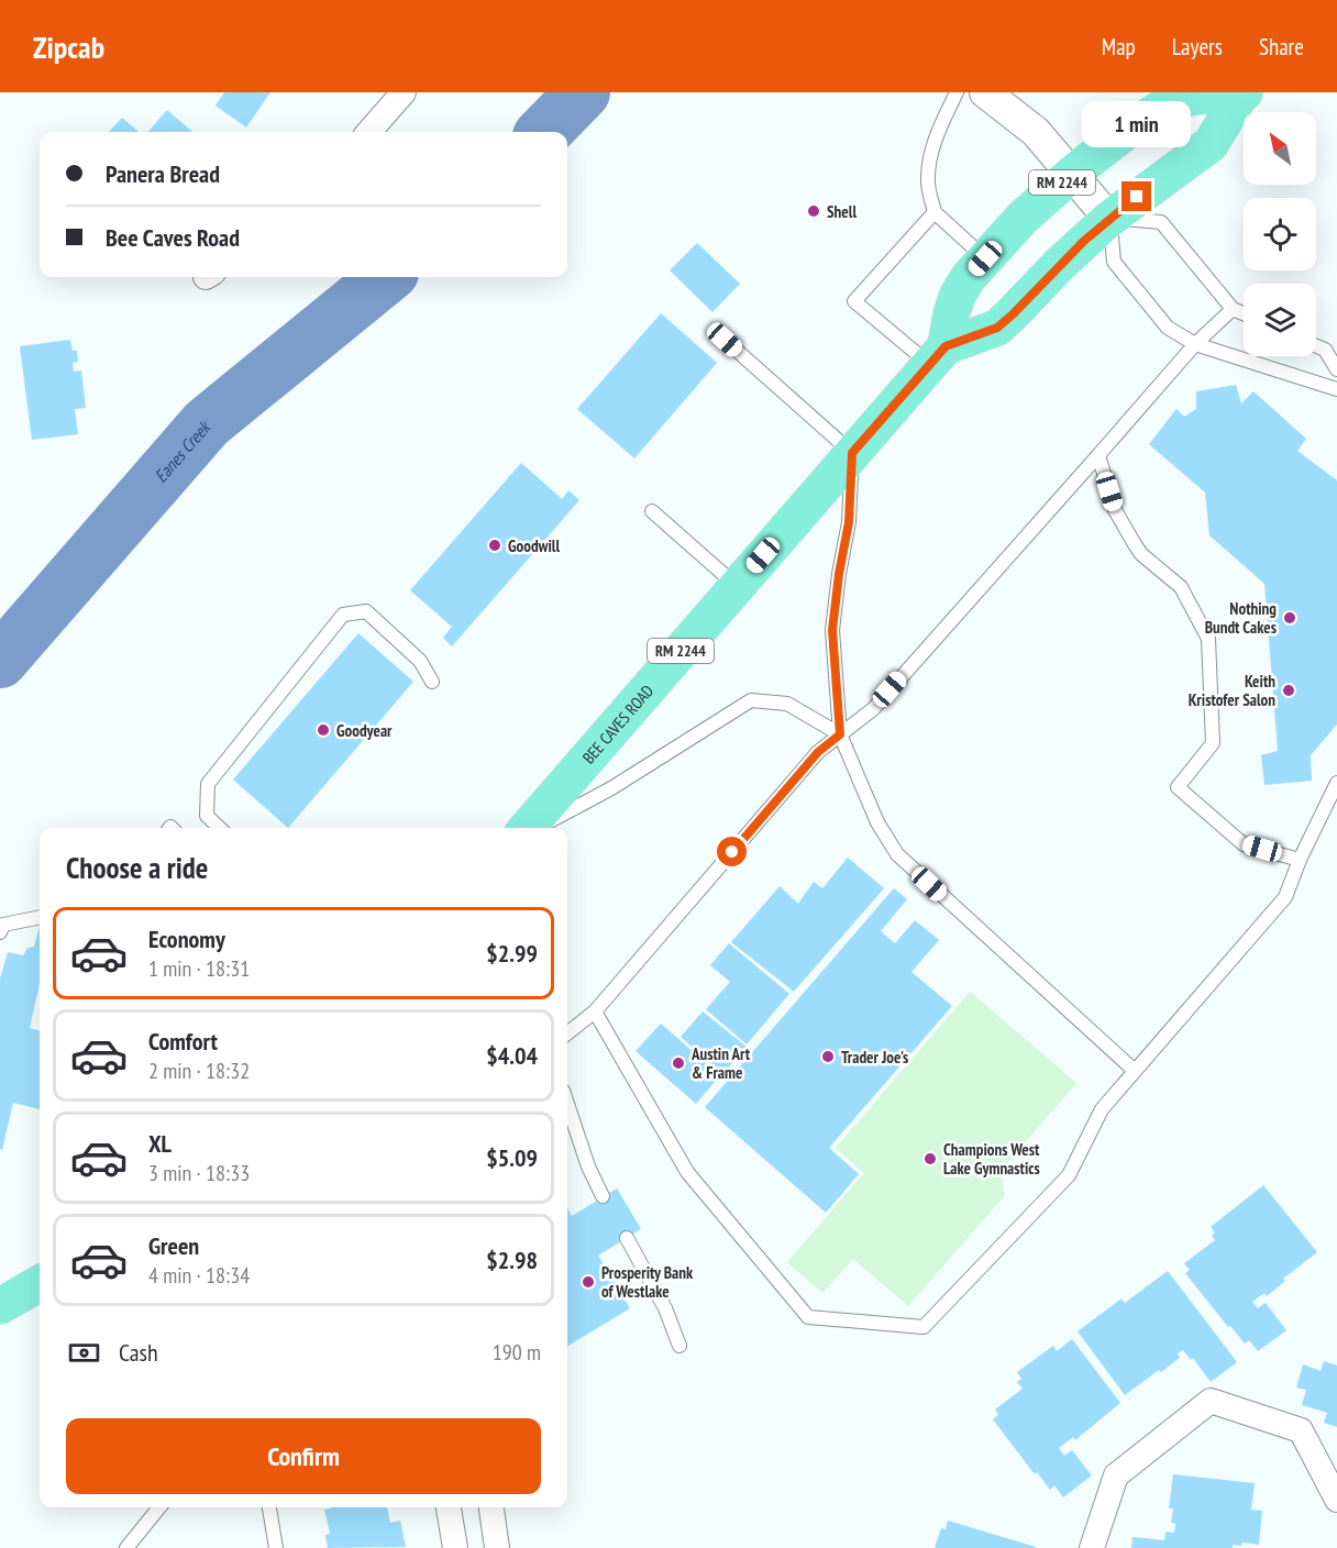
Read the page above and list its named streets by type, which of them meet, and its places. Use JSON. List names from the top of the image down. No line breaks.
{"streets":{"main road":["RM 2244","BEE CAVES ROAD"]},"water":["Eanes Creek"],"places":["Shell","Goodwill","Nothing Bundt Cakes","Keith Kristofer Salon","Goodyear","Trader Joe's","Austin Art & Frame","Champions West Lake Gymnastics","Prosperity Bank of Westlake"],"north":"top left","page":{"header":"Zipcab","nav":["Map","Layers","Share"],"bubble":"1 min","banner":["Panera Bread","Bee Caves Road"],"heading":"Choose a ride","list":[{"name":"Economy","note":"1 min · 18:31","value":"$2.99"},{"name":"Comfort","note":"2 min · 18:32","value":"$4.04"},{"name":"XL","note":"3 min · 18:33","value":"$5.09"},{"name":"Green","note":"4 min · 18:34","value":"$2.98"}],"pay":["Cash","190 m"],"buttons":"Confirm"}}
